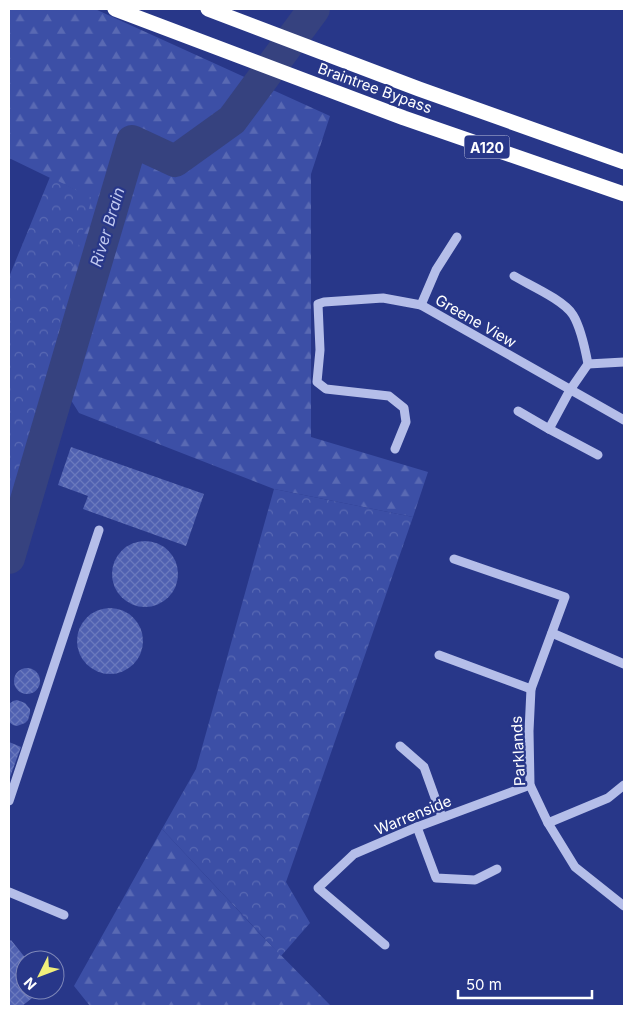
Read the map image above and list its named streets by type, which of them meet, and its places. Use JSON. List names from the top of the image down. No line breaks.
{"streets":{"highway":["Braintree Bypass","A120"],"street":["Greene View","Parklands","Warrenside"]},"crossings":[["Parklands","Warrenside"]],"water":["River Brain"],"scale_bar":"50 m","north":"bottom left"}
